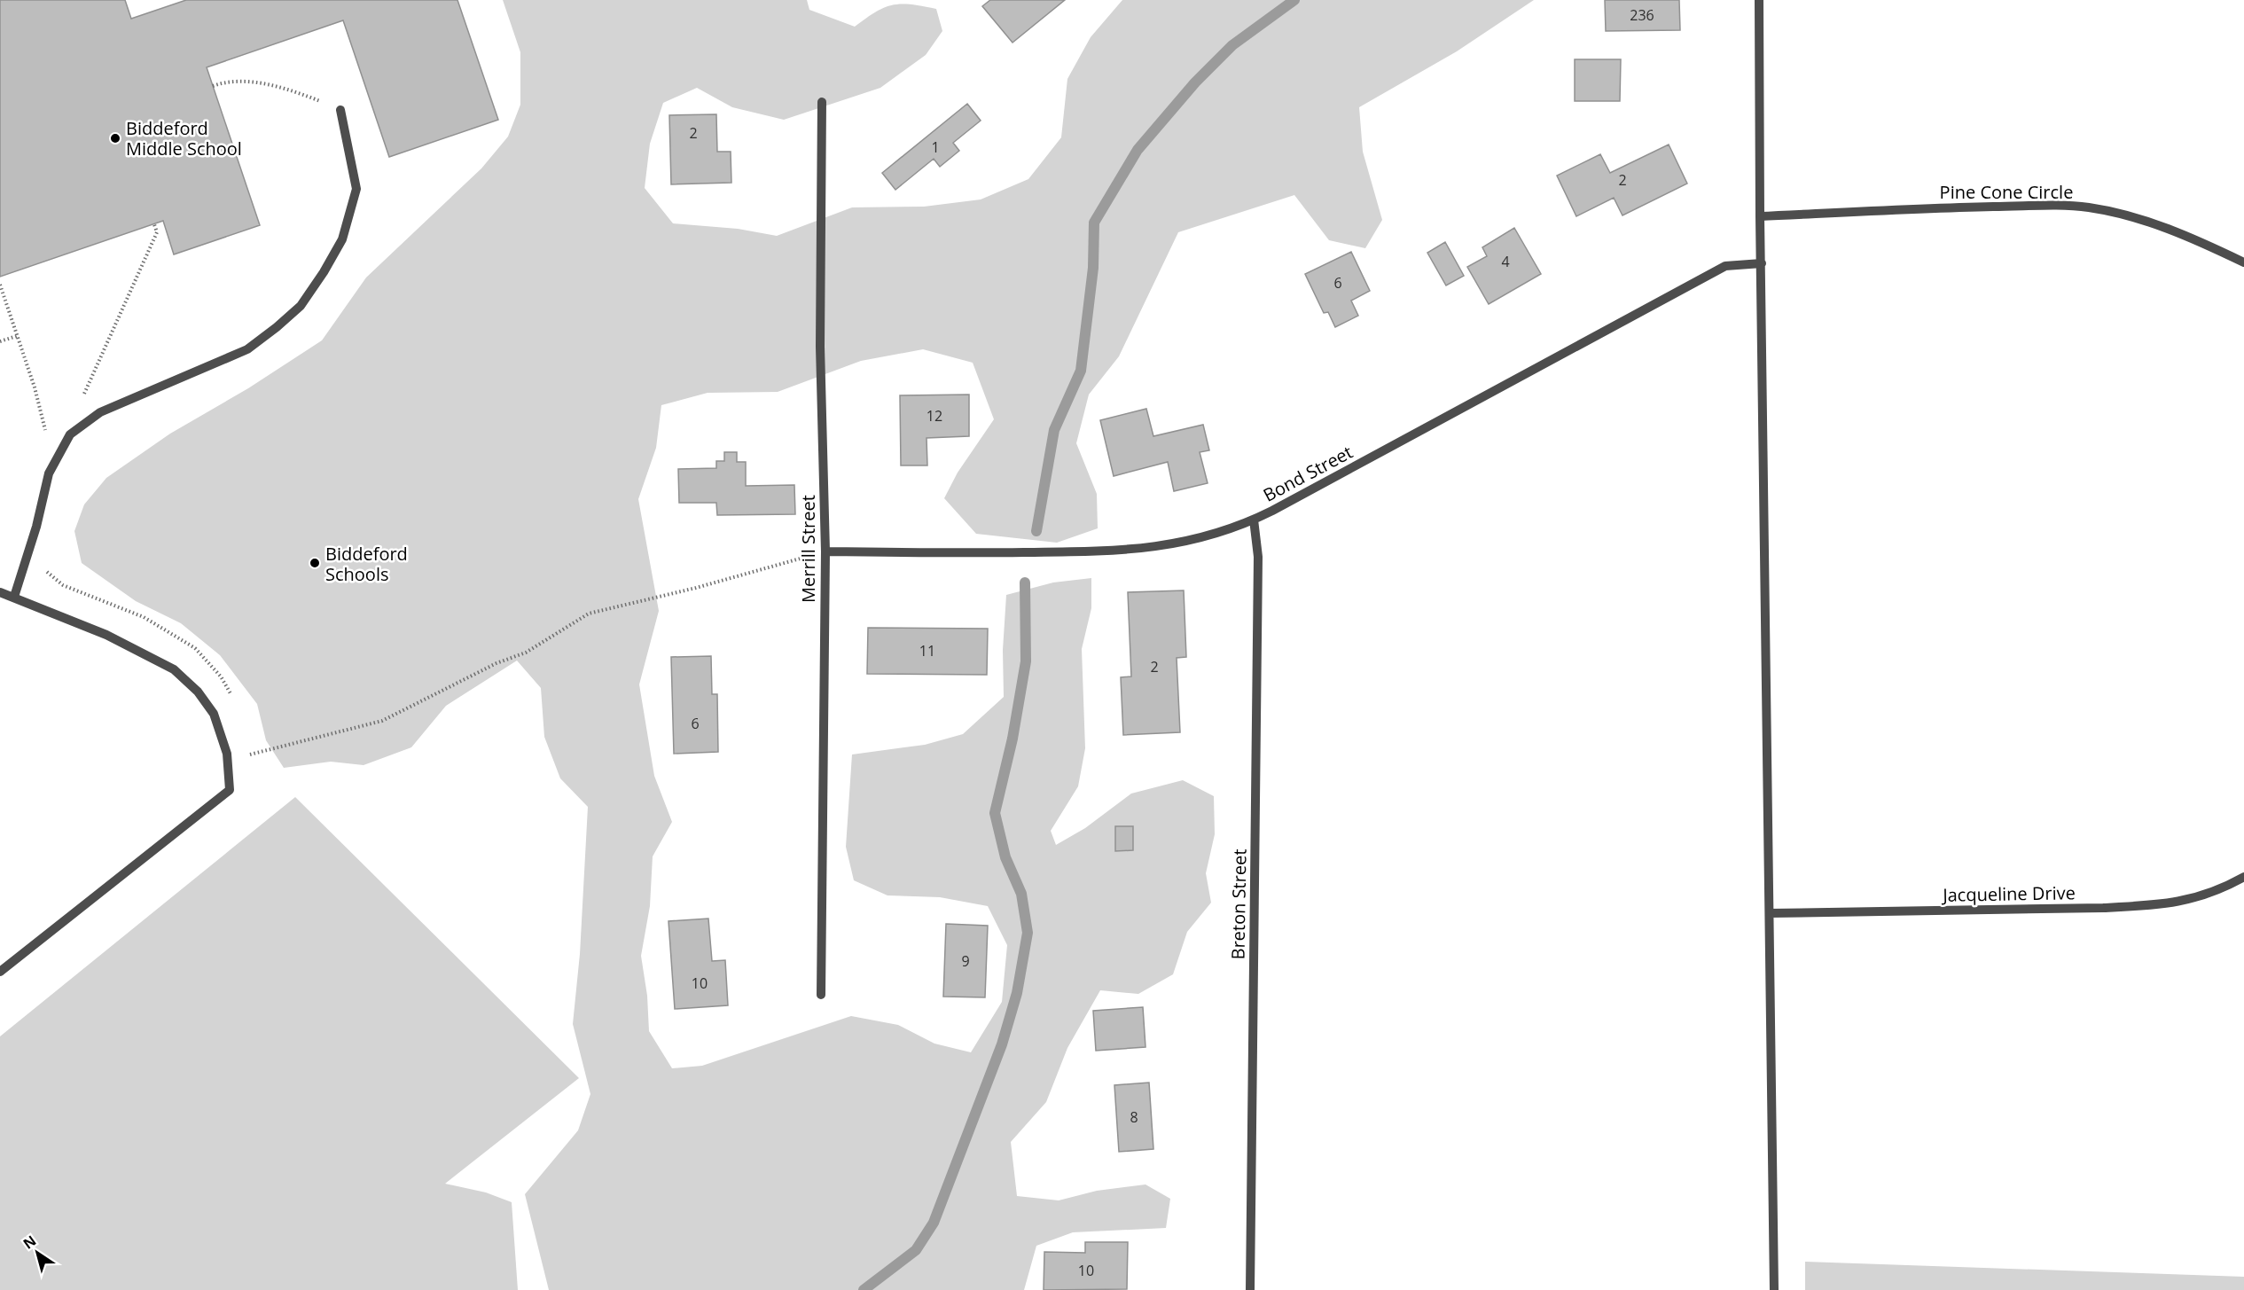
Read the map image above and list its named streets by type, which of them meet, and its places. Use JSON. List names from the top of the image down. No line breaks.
{"streets":{"street":["Pine Cone Circle","Bond Street","Merrill Street","Jacqueline Drive","Breton Street"]},"crossings":[["Bond Street","Merrill Street"],["Bond Street","Breton Street"]],"places":["Biddeford Middle School","Biddeford Schools"],"house_numbers":["236","2","1","2","4","6","12","11","2","6","9","10","8","10"],"north":"top left"}
